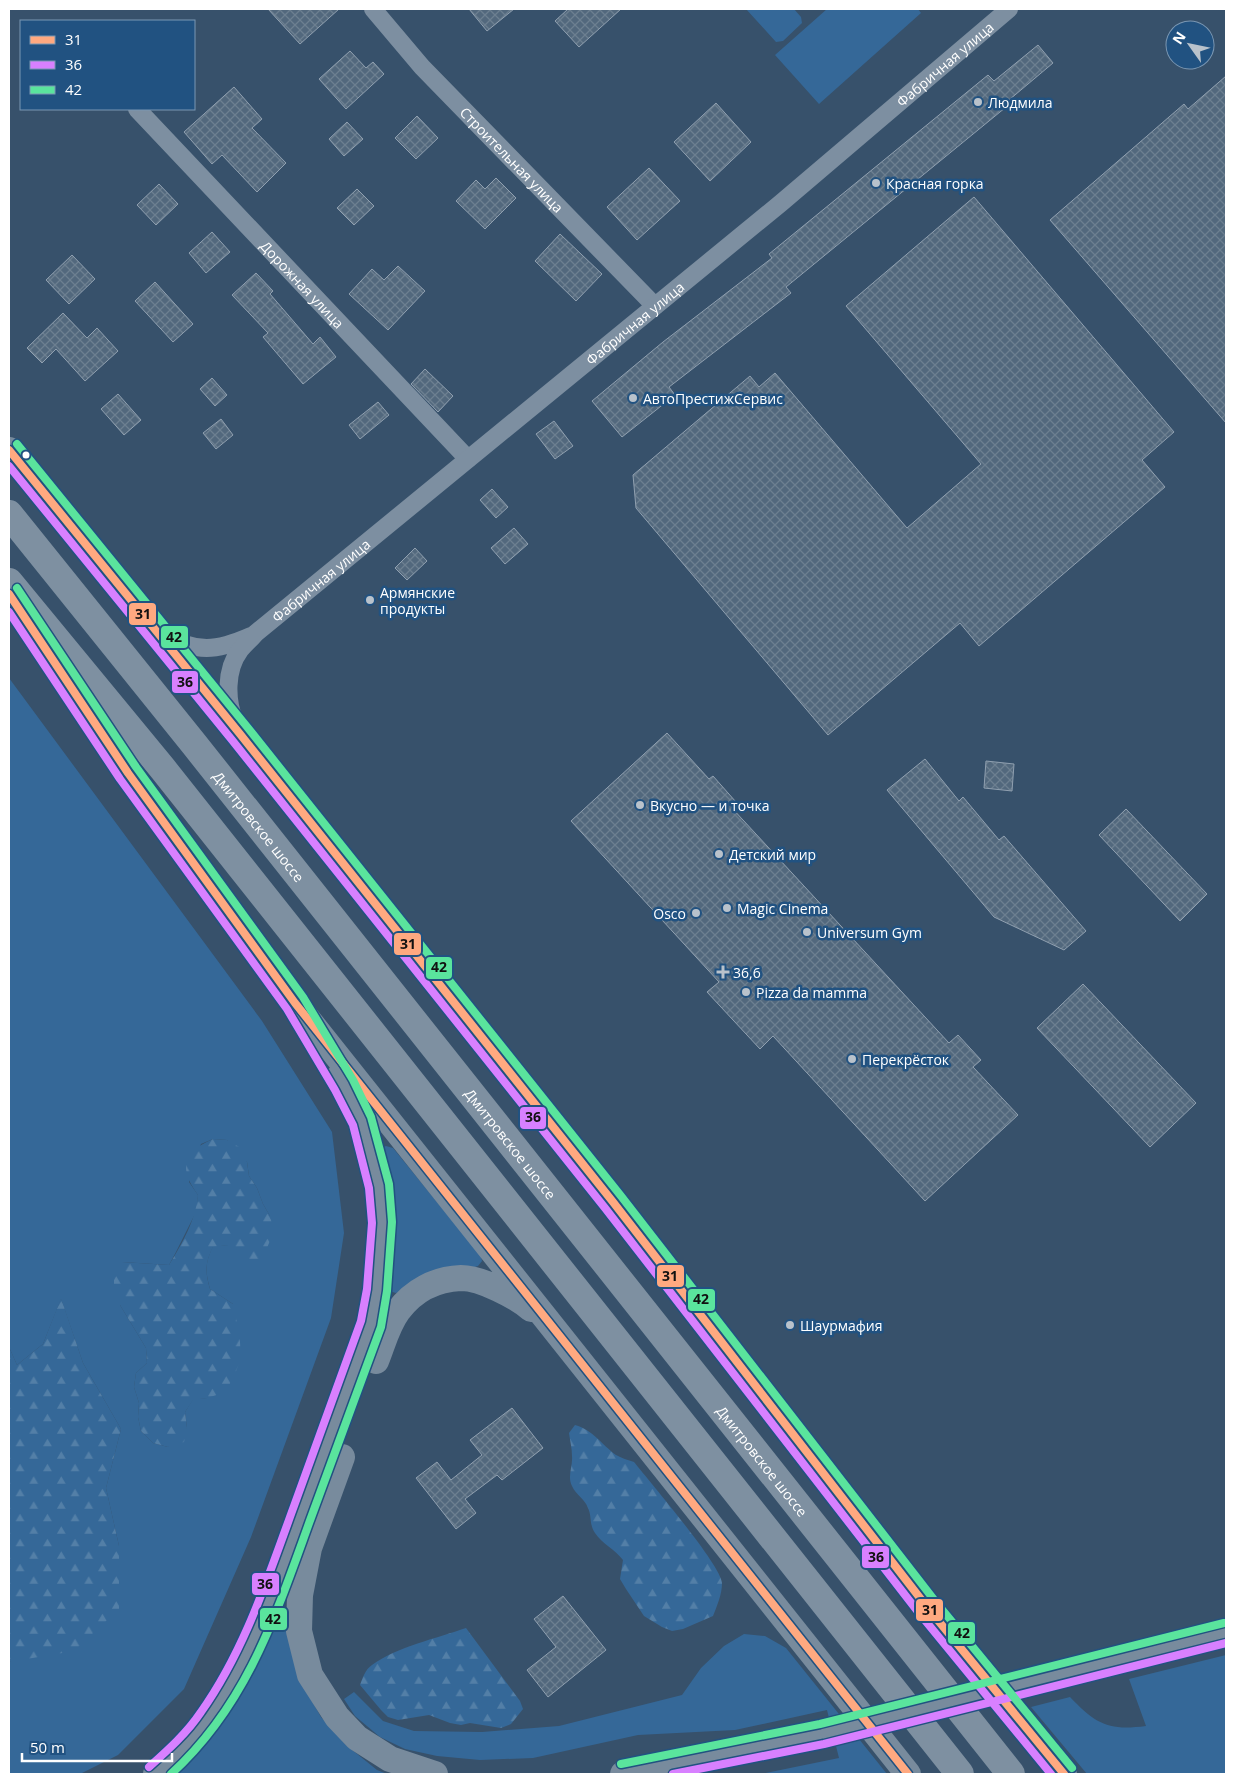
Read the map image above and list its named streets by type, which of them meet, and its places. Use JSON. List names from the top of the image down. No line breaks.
{"streets":{"highway":["Дмитровское шоссе"],"street":["Фабричная улица","Строительная улица","Дорожная улица"]},"crossings":[["Фабричная улица","Строительная улица"],["Фабричная улица","Дорожная улица"]],"places":{"other":["Людмила","Красная горка","АвтоПрестижСервис","Армянские продукты","Вкусно — и точка","Детский мир","Magic Cinema","Osco","Universum Gym","Pizza da mamma","Перекрёсток","Шаурмафия"],"health":["36,6"]},"lines":["transit line 42","transit line 31","transit line 36"],"legend":["31","36","42"],"scale_bar":"50 m","north":"top left"}
